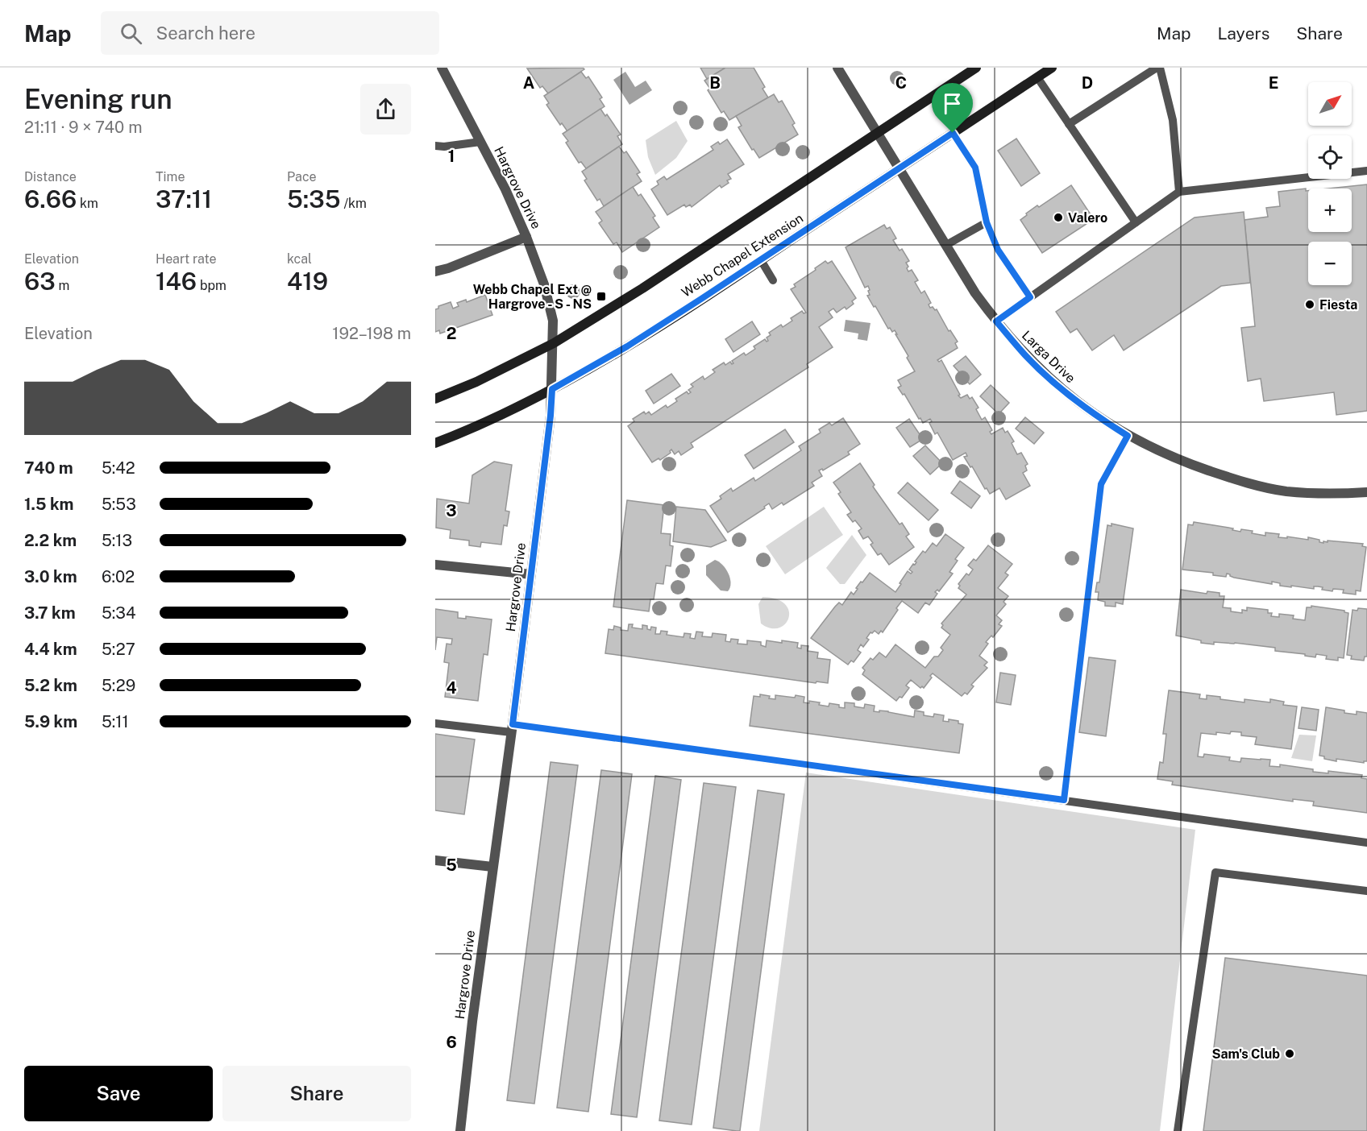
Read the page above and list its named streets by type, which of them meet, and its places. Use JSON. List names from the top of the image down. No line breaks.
{"streets":{"main road":["Webb Chapel Extension"],"street":["Hargrove Drive","Larga Drive"]},"crossings":[["Hargrove Drive","Webb Chapel Extension"],["Webb Chapel Extension","Larga Drive"]],"places":{"other":["Valero","Fiesta","Sam's Club"],"transit":["Webb Chapel Ext @ Hargrove - S - NS"]},"north":"top right","page":{"header":"Map","search":"Search here","nav":["Map","Layers","Share"],"heading":["Evening run","21:11 · 9 × 740 m"],"map_buttons":["+","−"],"stats":[["Distance","6.66 km"],["Time","37:11"],["Pace","5:35 /km"],["Elevation","63 m"],["Heart rate","146 bpm"],["kcal","419"]],"chart":["Elevation","192–198 m"],"list":[{"name":"740 m","note":"5:42"},{"name":"1.5 km","note":"5:53"},{"name":"2.2 km","note":"5:13"},{"name":"3.0 km","note":"6:02"},{"name":"3.7 km","note":"5:34"},{"name":"4.4 km","note":"5:27"},{"name":"5.2 km","note":"5:29"},{"name":"5.9 km","note":"5:11"}],"buttons":["Save","Share"]},"grid":{"columns":["A","B","C","D","E"],"rows":["1","2","3","4","5","6"]}}
